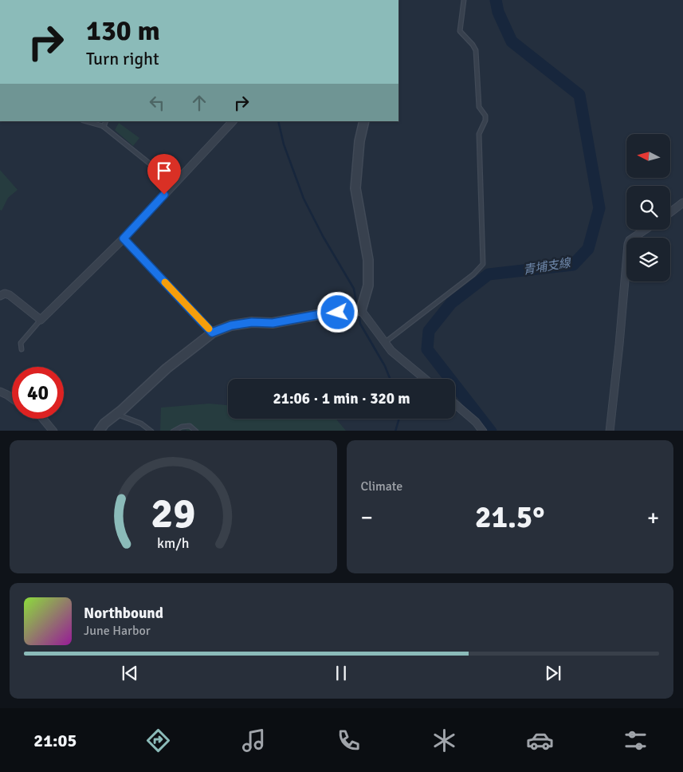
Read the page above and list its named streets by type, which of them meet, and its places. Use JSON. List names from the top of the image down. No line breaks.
{"water":["青埔支線"],"north":"left","page":{"turn":["130 m","Turn right"],"limit":"40","trip":"21:06 · 1 min · 320 m","tile":"Climate","heat":["−","21.5°","+"],"song":["Northbound","June Harbor"],"tabs":"21:05","gauge":["29","km/h"]}}
